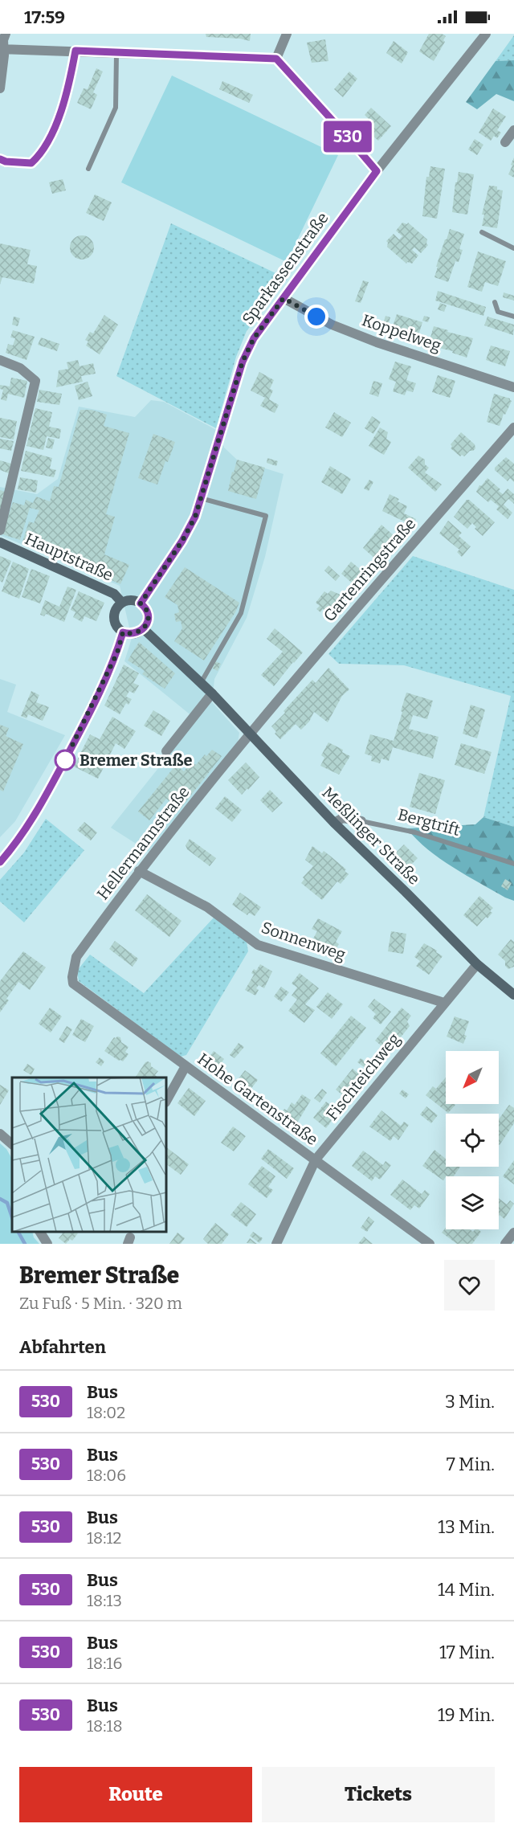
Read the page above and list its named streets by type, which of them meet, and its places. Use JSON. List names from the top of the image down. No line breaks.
{"streets":{"street":["Sparkassenstraße","Koppelweg","Hauptstraße","Gartenringstraße","Bergtrift","Meßlinger Straße","Hellermannstraße","Sonnenweg","Fischteichweg","Hohe Gartenstraße"]},"crossings":[["Sparkassenstraße","Koppelweg"],["Sparkassenstraße","Hauptstraße"],["Gartenringstraße","Meßlinger Straße"],["Gartenringstraße","Hellermannstraße"],["Bergtrift","Meßlinger Straße"],["Meßlinger Straße","Hellermannstraße"],["Meßlinger Straße","Fischteichweg"],["Hellermannstraße","Sonnenweg"],["Hellermannstraße","Hohe Gartenstraße"],["Sonnenweg","Fischteichweg"],["Fischteichweg","Hohe Gartenstraße"]],"places":["Bremer Straße"],"lines":["bus line 530"],"north":"bottom left","page":{"status":"17:59","on_map":"530","heading":[["Bremer Straße","Zu Fuß · 5 Min. · 320 m"],"Abfahrten"],"list":[{"mark":"530","name":"Bus","note":"18:02","value":"3 Min."},{"mark":"530","name":"Bus","note":"18:06","value":"7 Min."},{"mark":"530","name":"Bus","note":"18:12","value":"13 Min."},{"mark":"530","name":"Bus","note":"18:13","value":"14 Min."},{"mark":"530","name":"Bus","note":"18:16","value":"17 Min."},{"mark":"530","name":"Bus","note":"18:18","value":"19 Min."}],"buttons":["Route","Tickets"]}}
